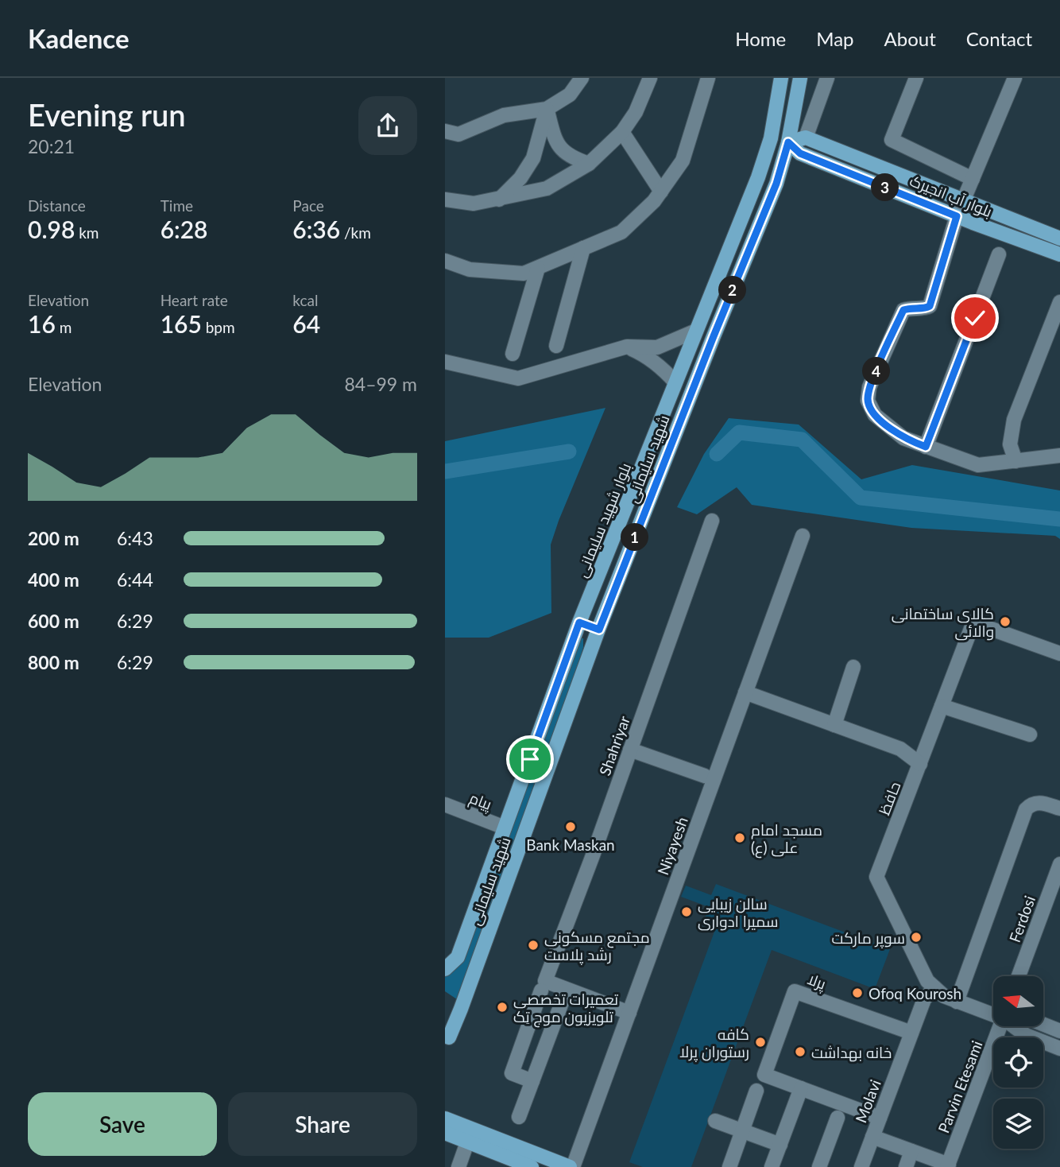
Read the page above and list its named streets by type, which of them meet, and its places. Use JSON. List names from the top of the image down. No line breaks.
{"streets":{"main road":["بلوار آب انجیرک","شهید سلیمانی","بلوار شهید سلیمانی"],"street":["Shahriyar","حافظ","پیام","Niyayesh","Ferdosi","پرلا","Parvin Etesami","Molavi"]},"crossings":[["بلوار شهید سلیمانی","پیام"],["حافظ","Molavi"],["پرلا","Molavi"]],"places":["کالای ساختمانی والائی","Bank Maskan","مسجد امام علی (ع)","سالن زیبایی سمیرا ادواری","سوپر مارکت","مجتمع مسکونی رشد پلاست","Ofoq Kourosh","تعمیرات تخصصی تلویزیون موج تِک","کافه رستوران پرلا","خانه بهداشت"],"north":"left","page":{"header":"Kadence","nav":["Home","Map","About","Contact"],"heading":["Evening run","20:21"],"stats":[["Distance","0.98 km"],["Time","6:28"],["Pace","6:36 /km"],["Elevation","16 m"],["Heart rate","165 bpm"],["kcal","64"]],"pins":["3","2","4","1"],"chart":["Elevation","84–99 m"],"list":[{"name":"200 m","note":"6:43"},{"name":"400 m","note":"6:44"},{"name":"600 m","note":"6:29"},{"name":"800 m","note":"6:29"}],"buttons":["Save","Share"]}}
